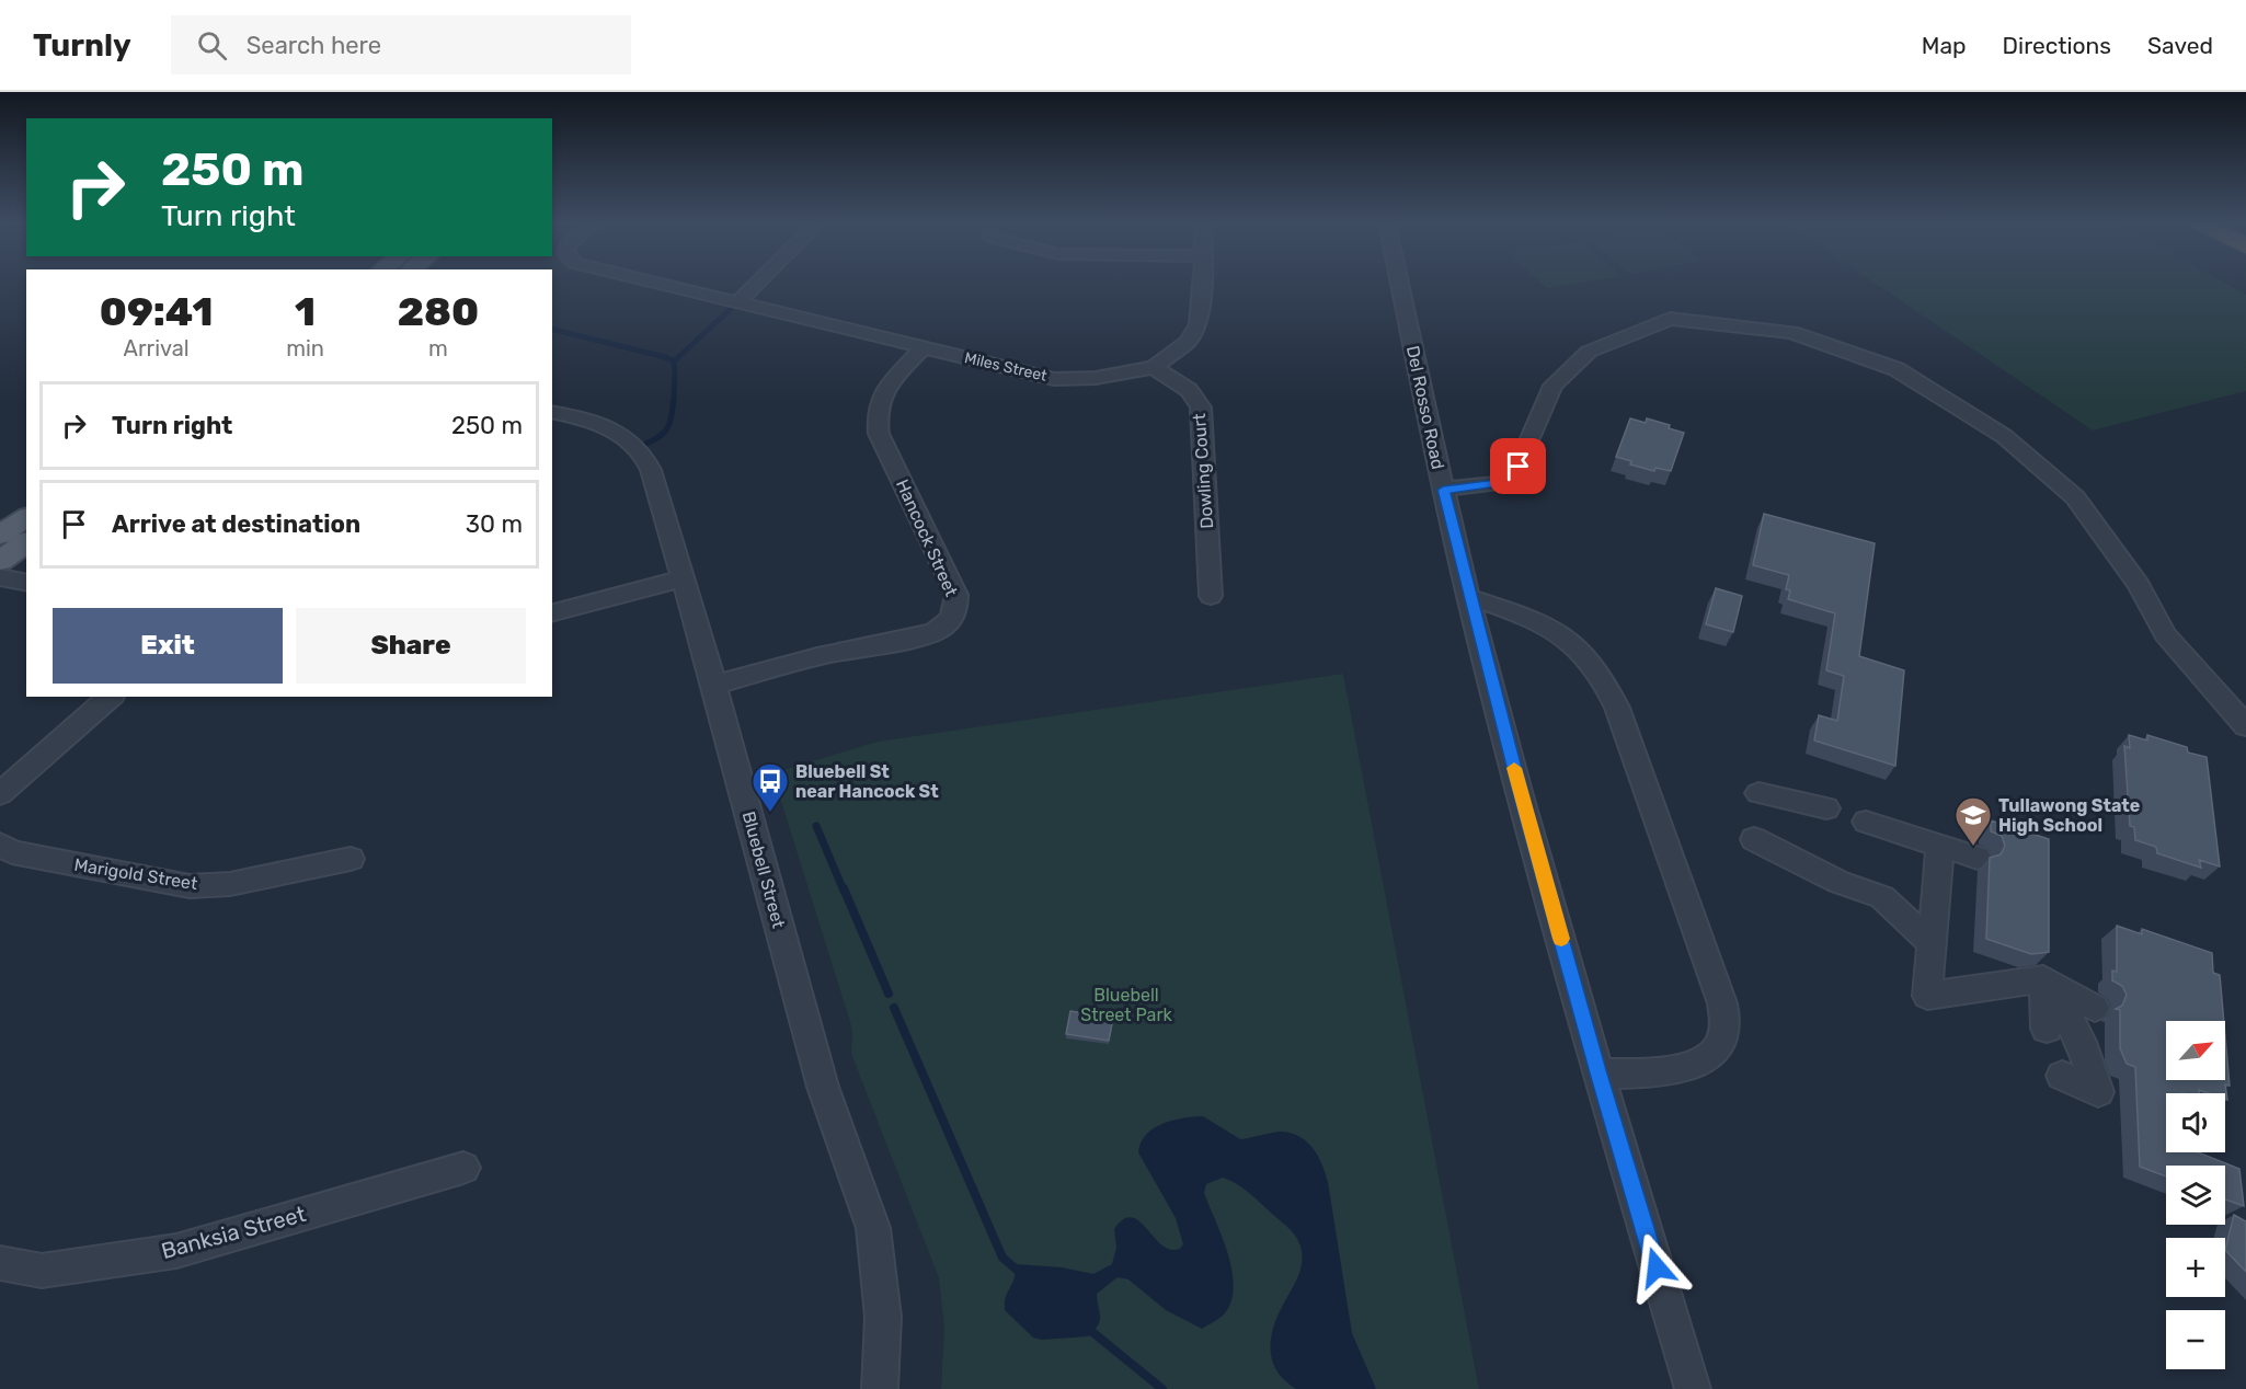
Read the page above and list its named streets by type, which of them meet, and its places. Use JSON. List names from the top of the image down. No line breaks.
{"streets":{"street":["Miles Street","Del Rosso Road","Dowling Court","Hancock Street","Bluebell Street","Marigold Street","Banksia Street"]},"crossings":[["Miles Street","Dowling Court"],["Miles Street","Hancock Street"],["Hancock Street","Bluebell Street"]],"parks":["Bluebell Street Park"],"places":{"bus stop":["Bluebell St near Hancock St"],"school or university":["Tullawong State High School"]},"north":"top right","page":{"header":"Turnly","search":"Search here","nav":["Map","Directions","Saved"],"turn":["250 m","Turn right"],"eta":["09:41","Arrival","1","min","280","m"],"list":[{"name":"Turn right","value":"250 m"},{"name":"Arrive at destination","value":"30 m"}],"buttons":["Exit","Share"],"map_buttons":["+","−"]}}
